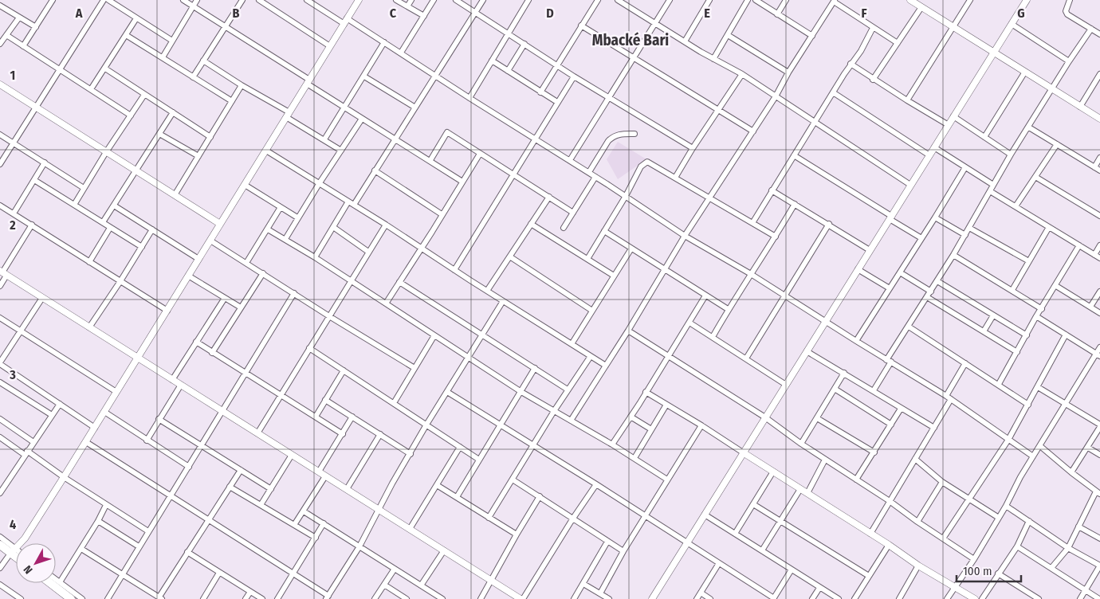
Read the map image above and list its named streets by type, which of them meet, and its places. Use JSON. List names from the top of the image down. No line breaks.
{"districts":["Mbacké Bari"],"scale_bar":"100 m","north":"bottom left","grid":{"columns":["A","B","C","D","E","F","G"],"rows":["1","2","3","4"]}}
